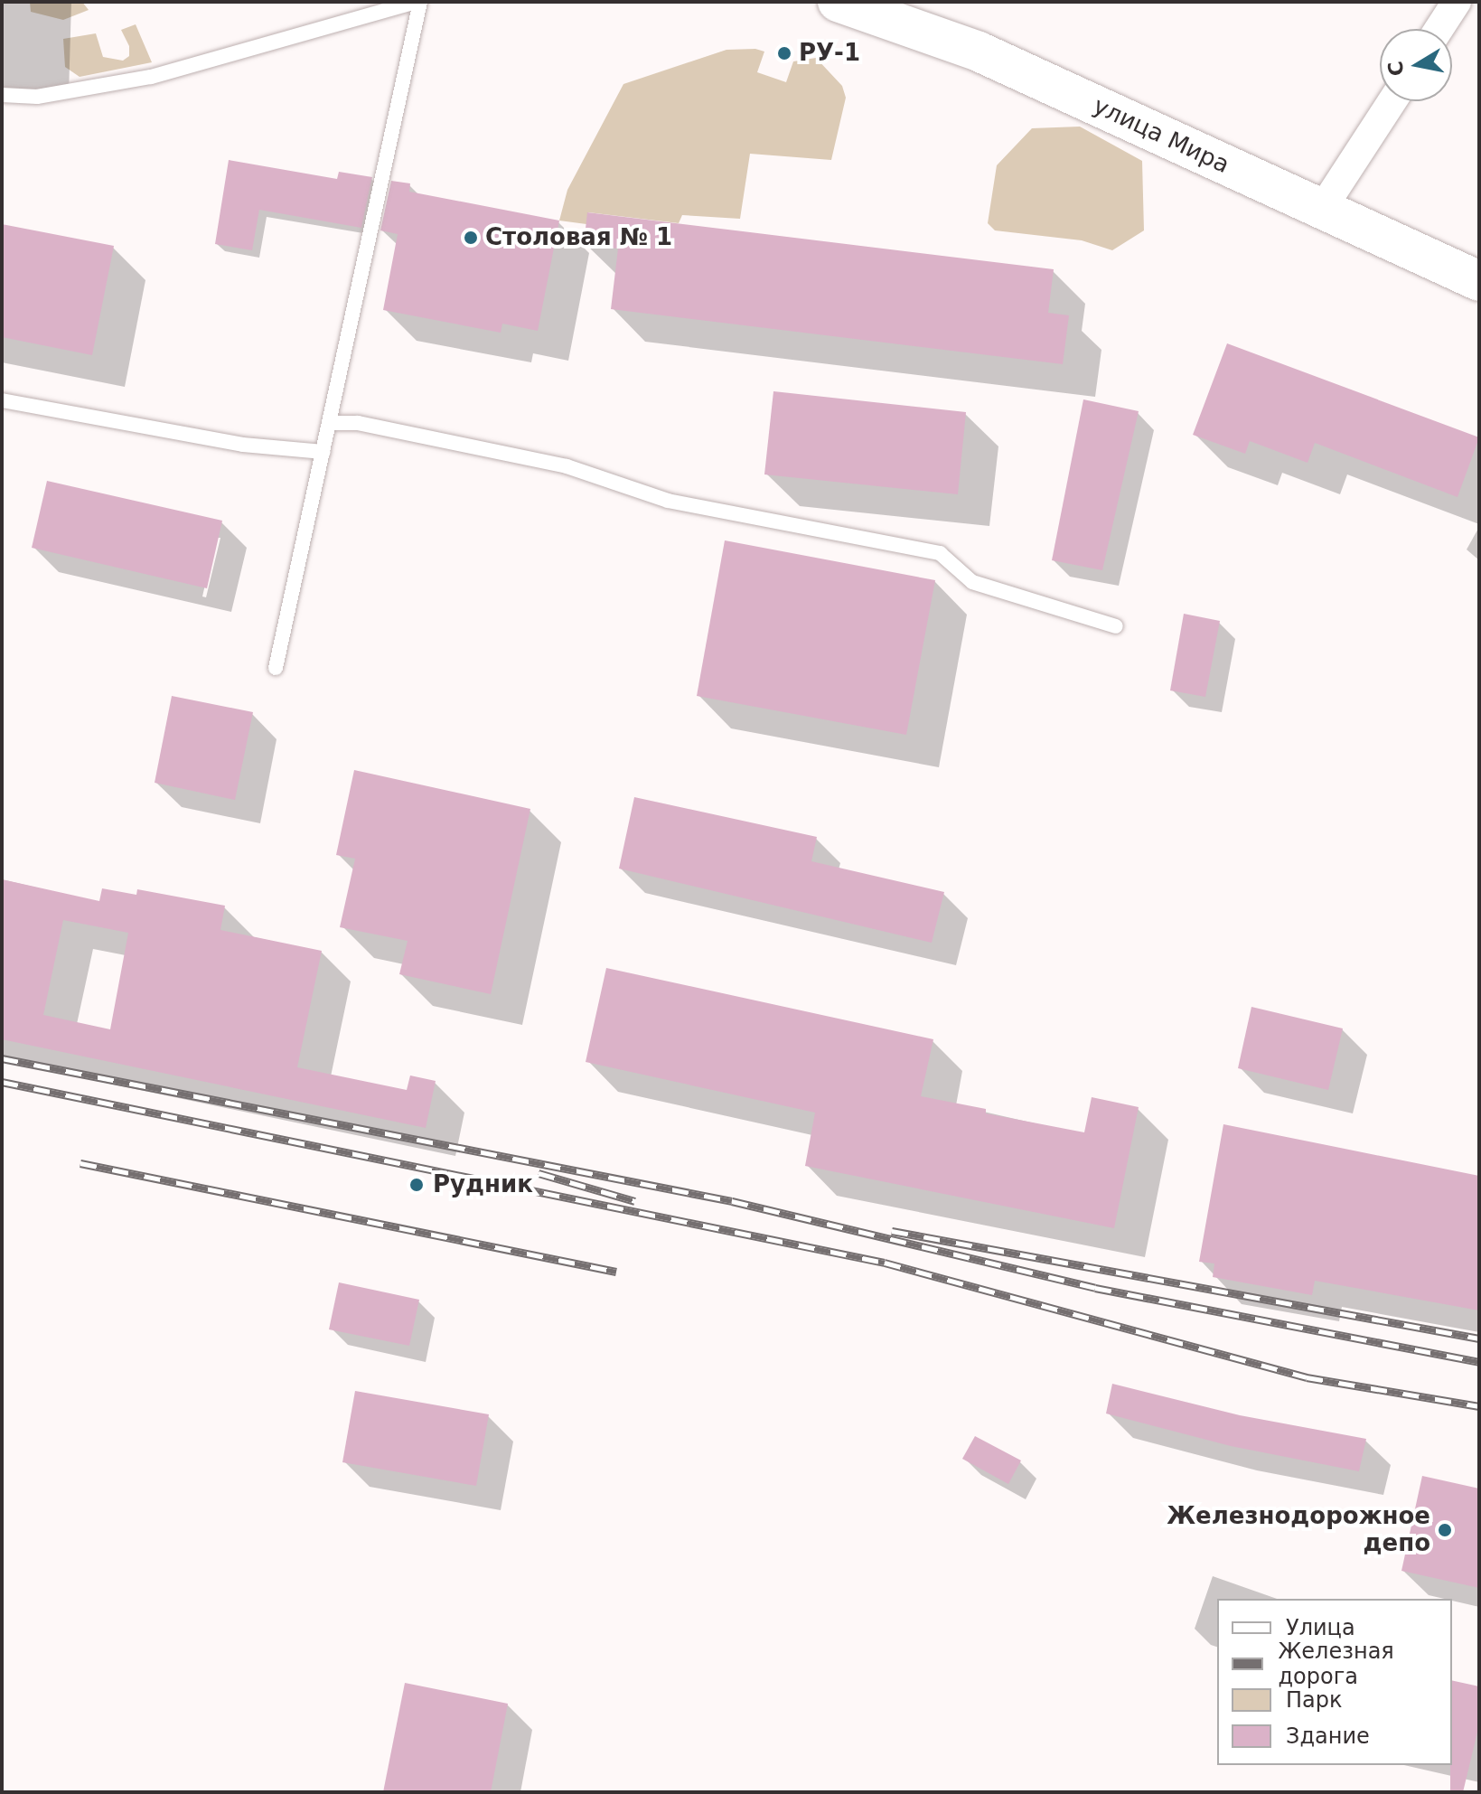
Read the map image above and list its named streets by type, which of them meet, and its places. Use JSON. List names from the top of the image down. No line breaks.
{"streets":{"highway":["улица Мира"]},"places":["РУ-1","Столовая № 1","Рудник","Железнодорожное депо"],"legend":["Улица","Железная дорога","Парк","Здание"],"north":"left"}
